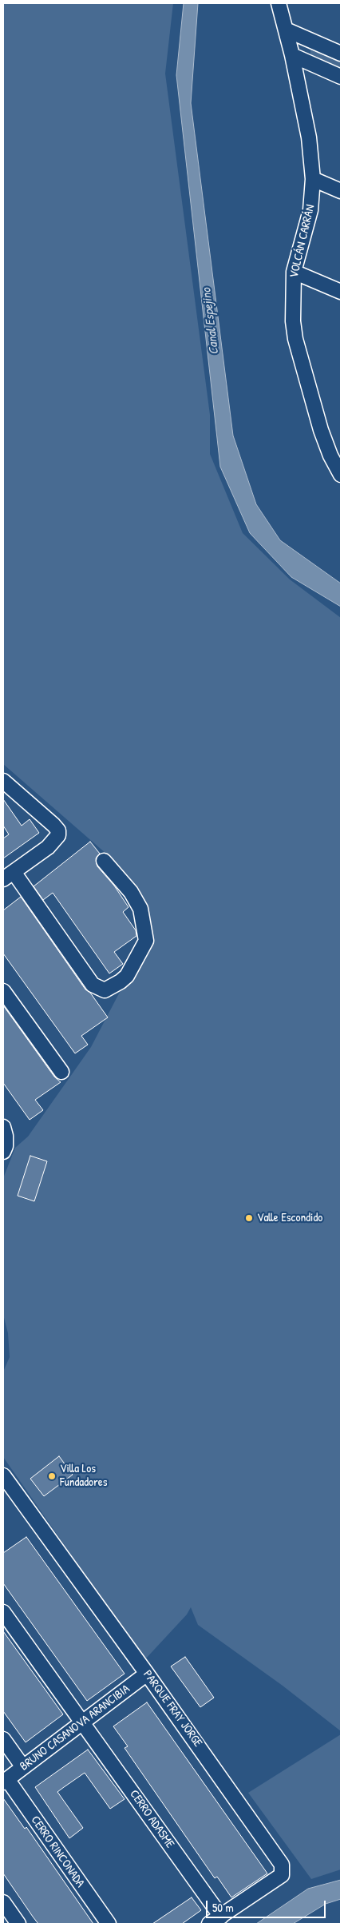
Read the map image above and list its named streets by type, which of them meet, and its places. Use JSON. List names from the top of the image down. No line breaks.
{"streets":{"street":["VOLCÁN CARRÁN","PARQUE FRAY JORGE","BRUNO CASANOVA ARANCIBIA","CERRO ADASME","CERRO RINCONADA"]},"crossings":[["PARQUE FRAY JORGE","BRUNO CASANOVA ARANCIBIA"],["PARQUE FRAY JORGE","CERRO ADASME"],["BRUNO CASANOVA ARANCIBIA","CERRO ADASME"],["BRUNO CASANOVA ARANCIBIA","CERRO RINCONADA"]],"water":["Canal Espejino"],"places":["Valle Escondido","Villa Los Fundadores"],"scale_bar":"50 m"}
